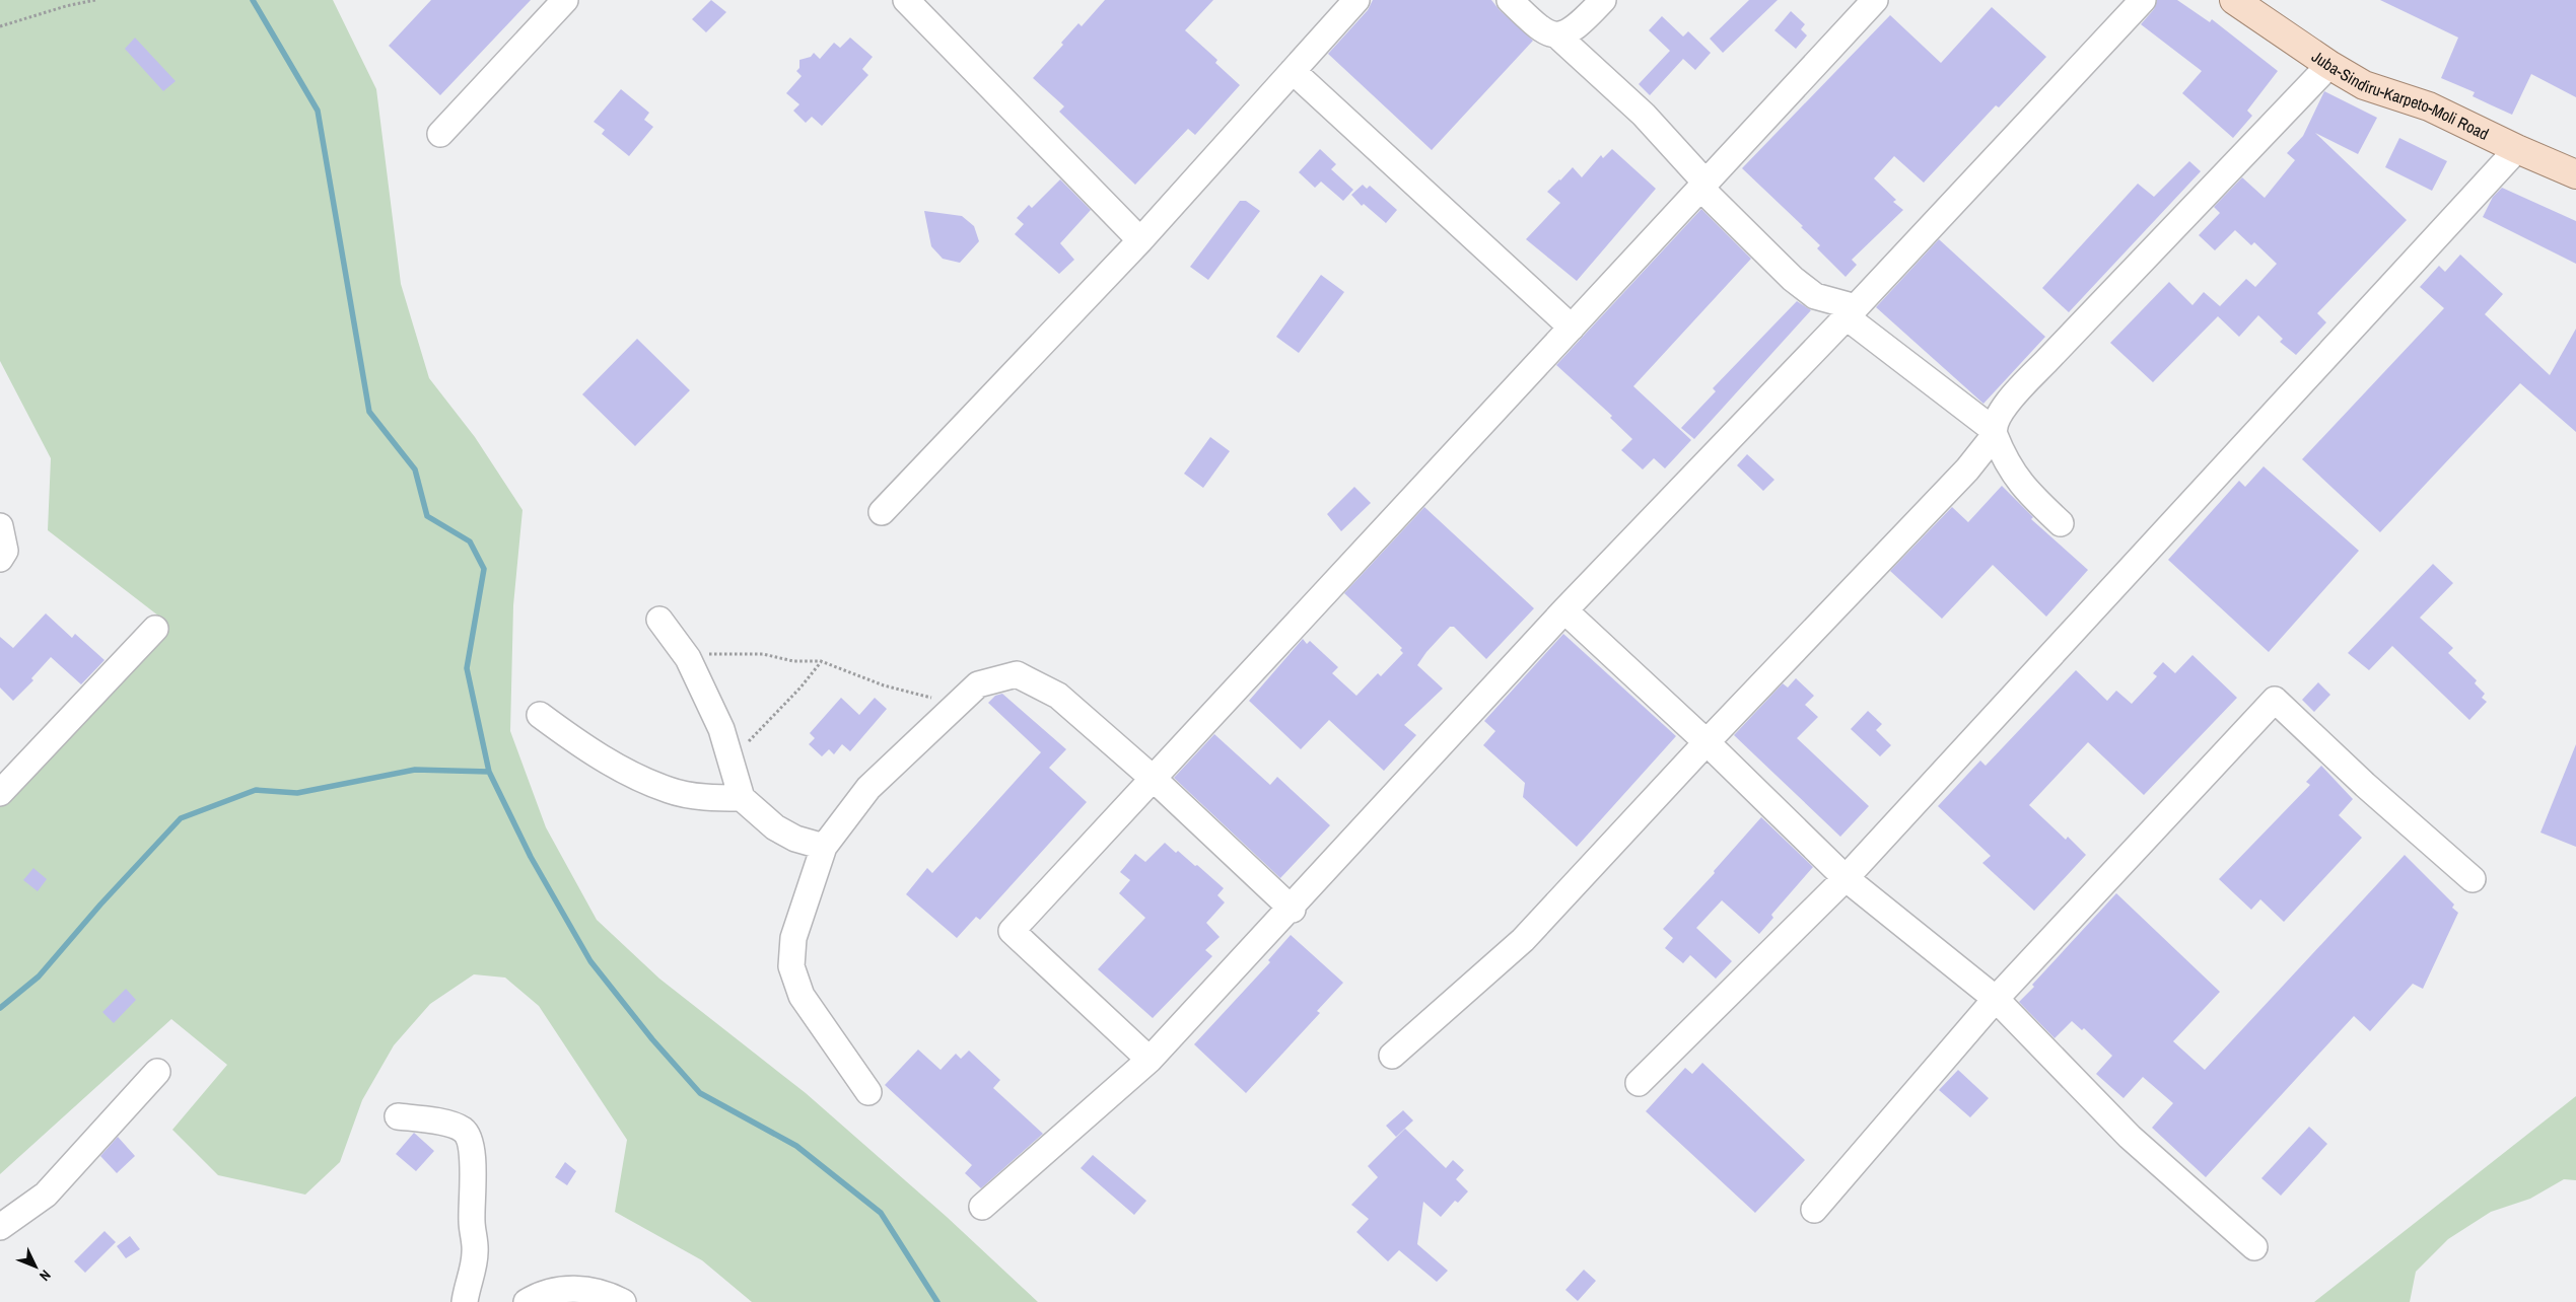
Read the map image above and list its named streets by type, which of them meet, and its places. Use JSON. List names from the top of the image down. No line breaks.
{"streets":{"main road":["Juba-Sindiru-Karpeto-Moli Road"]},"north":"bottom right"}
